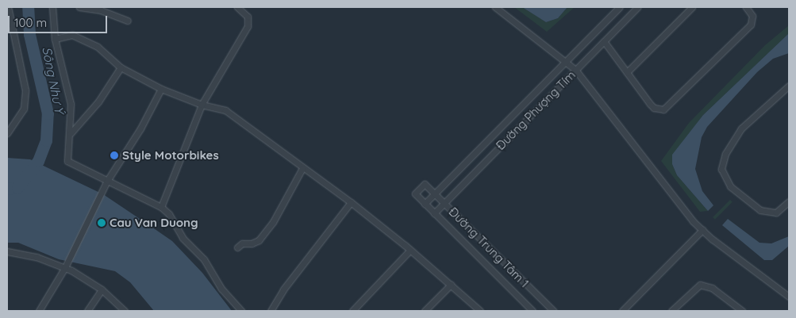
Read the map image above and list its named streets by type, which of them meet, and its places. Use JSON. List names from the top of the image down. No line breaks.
{"streets":{"street":["Đường Phượng Tím","Đường Trung Tâm 1"]},"crossings":[["Đường Phượng Tím","Đường Trung Tâm 1"]],"water":["Sông Như Ý"],"places":["Style Motorbikes","Cau Van Duong"],"scale_bar":"100 m"}
